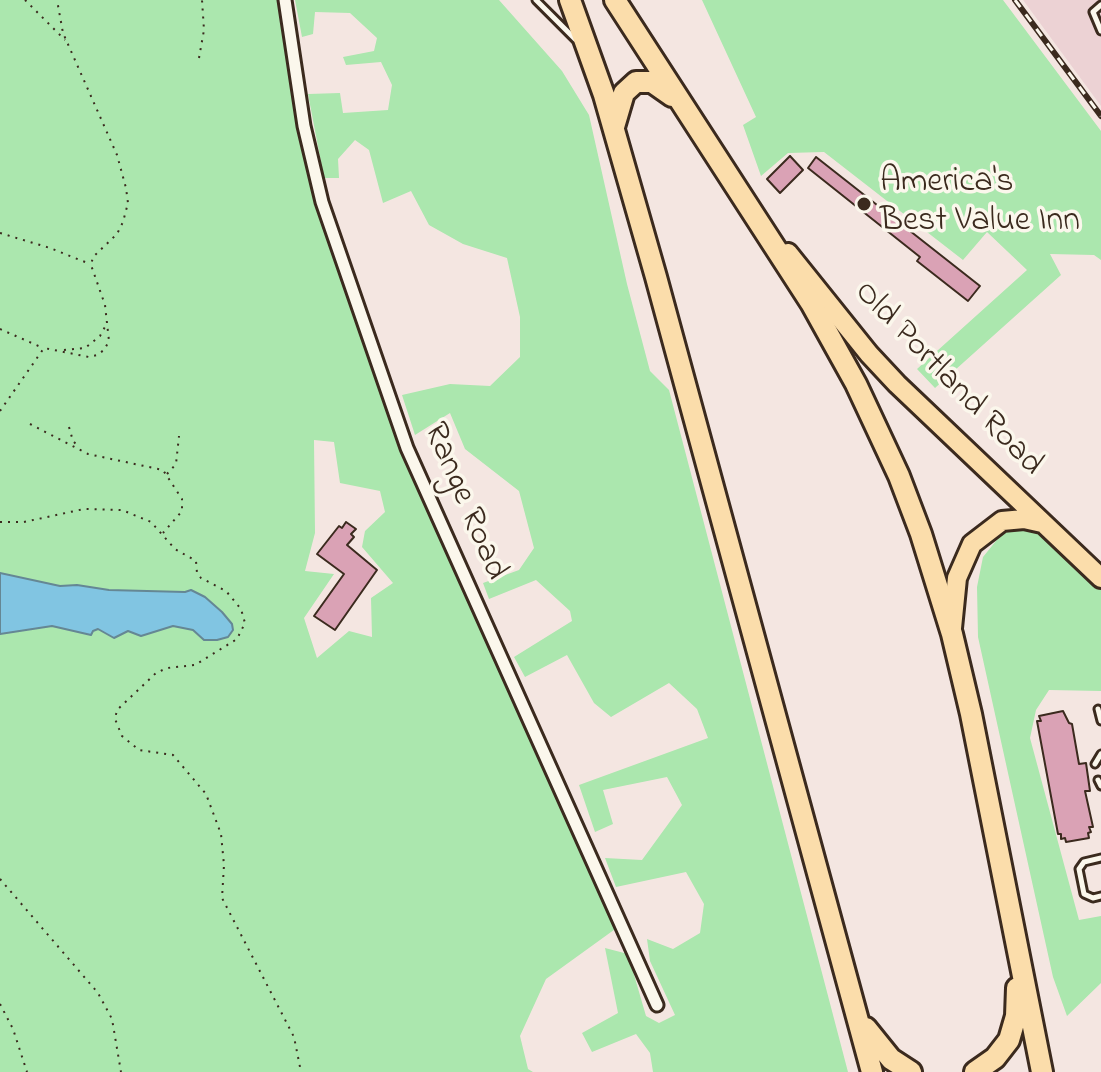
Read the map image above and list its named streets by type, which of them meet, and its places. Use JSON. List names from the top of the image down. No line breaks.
{"streets":{"main road":["Old Portland Road"],"street":["Range Road"]},"places":["America's Best Value Inn"]}
